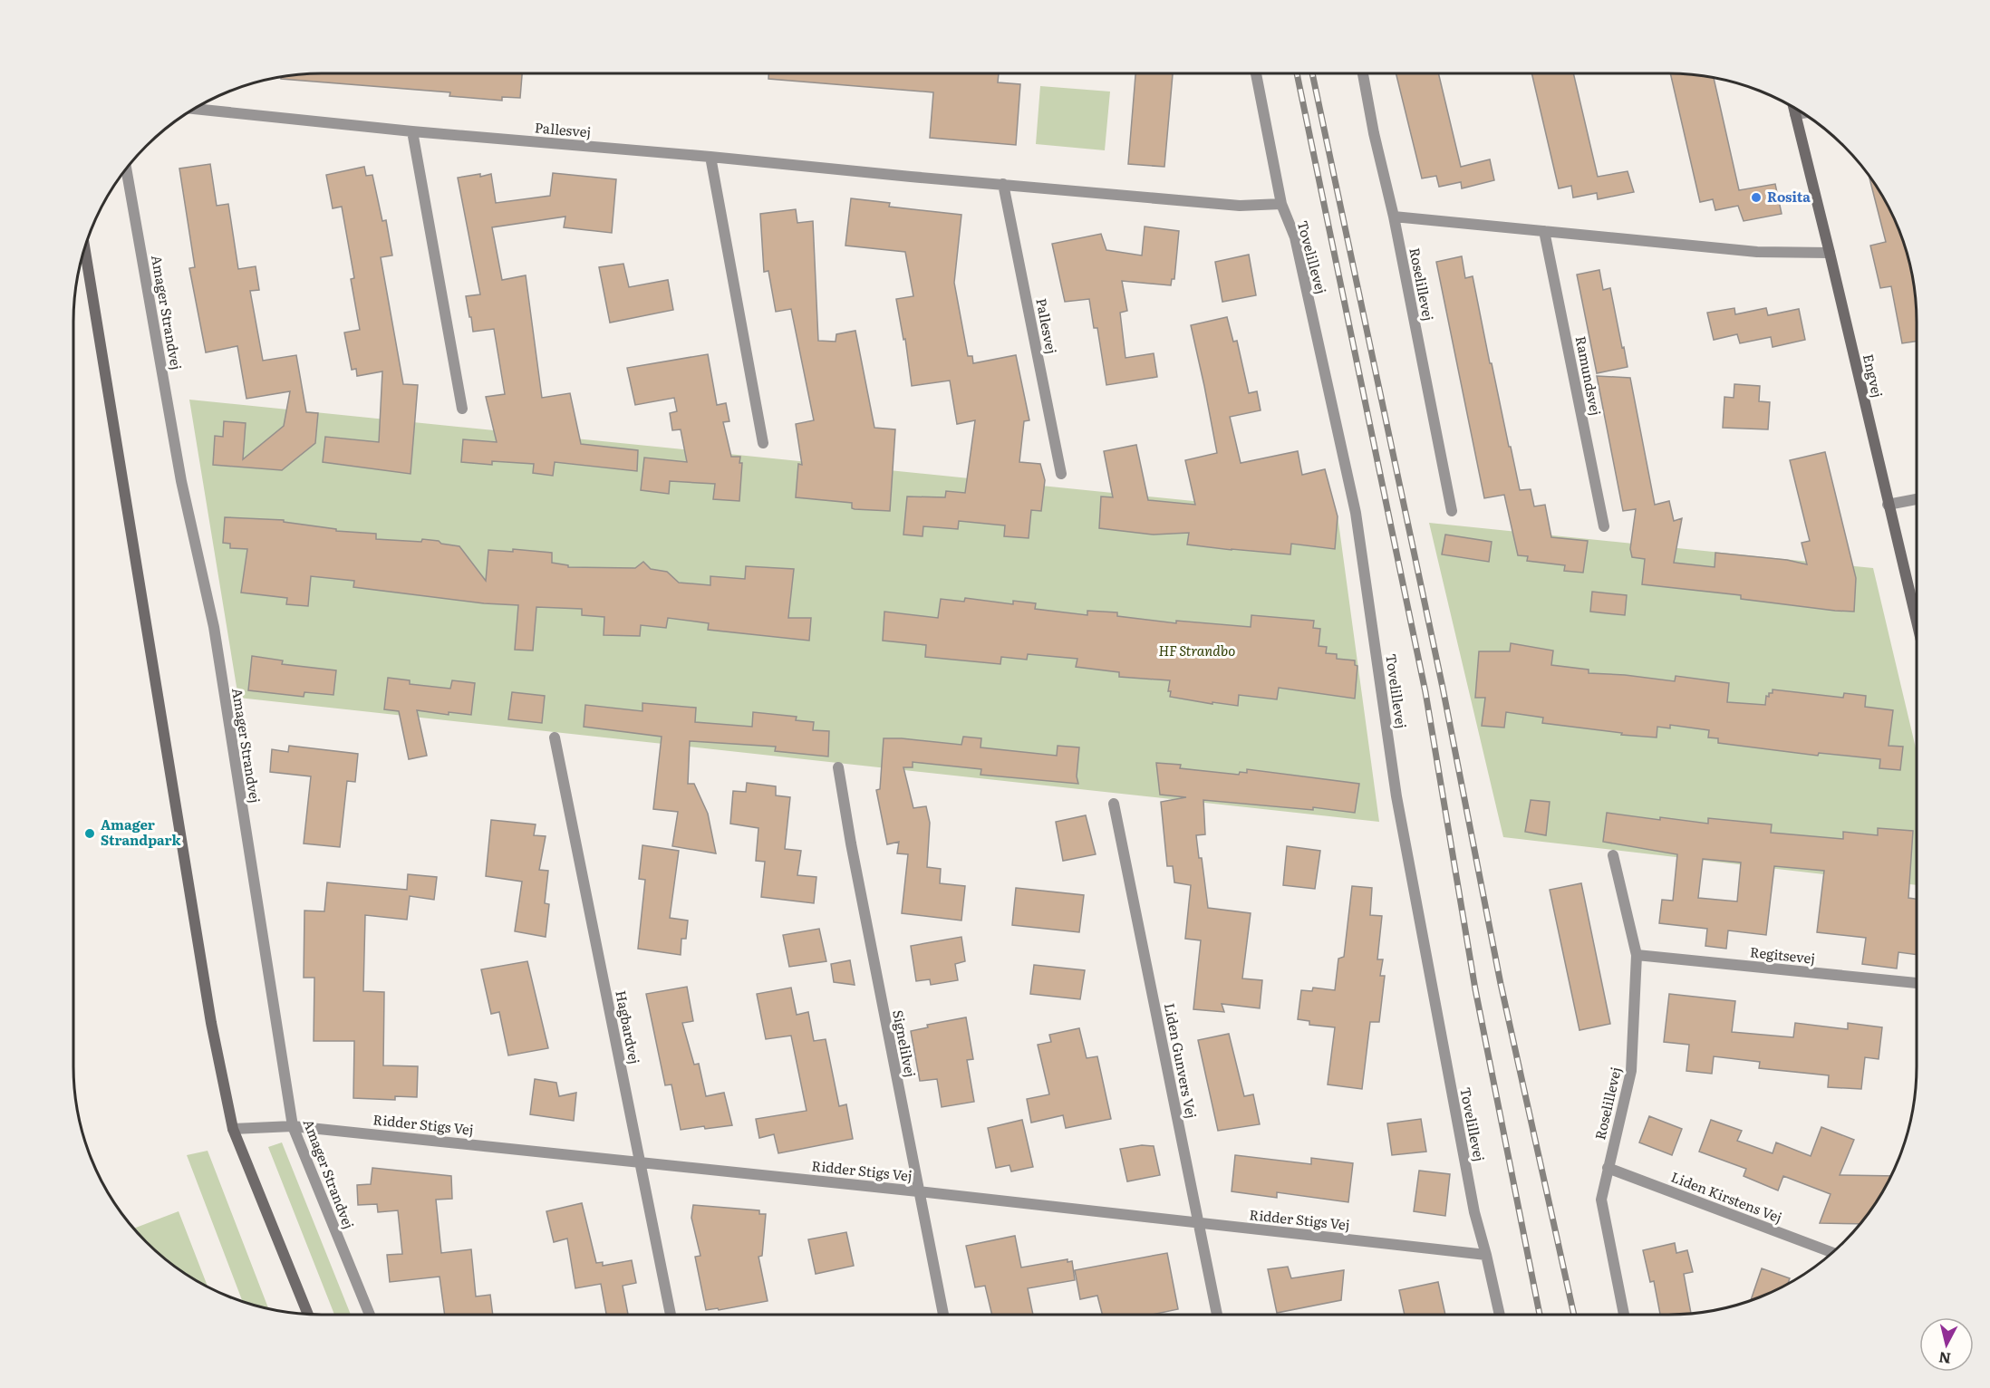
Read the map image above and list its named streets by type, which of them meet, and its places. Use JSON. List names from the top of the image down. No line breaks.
{"streets":{"street":["Pallesvej","Tovelillevej","Roselillevej","Amager Strandvej","Ramundsvej","Engvej","Regitsevej","Hagbardvej","Signelilvej","Liden Gunvers Vej","Ridder Stigs Vej","Liden Kirstens Vej"]},"crossings":[["Pallesvej","Tovelillevej"],["Tovelillevej","Ridder Stigs Vej"],["Roselillevej","Regitsevej"],["Roselillevej","Liden Kirstens Vej"],["Amager Strandvej","Ridder Stigs Vej"],["Hagbardvej","Ridder Stigs Vej"],["Signelilvej","Ridder Stigs Vej"],["Liden Gunvers Vej","Ridder Stigs Vej"]],"parks":["HF Strandbo"],"places":["Rosita","Amager Strandpark"],"north":"bottom"}
